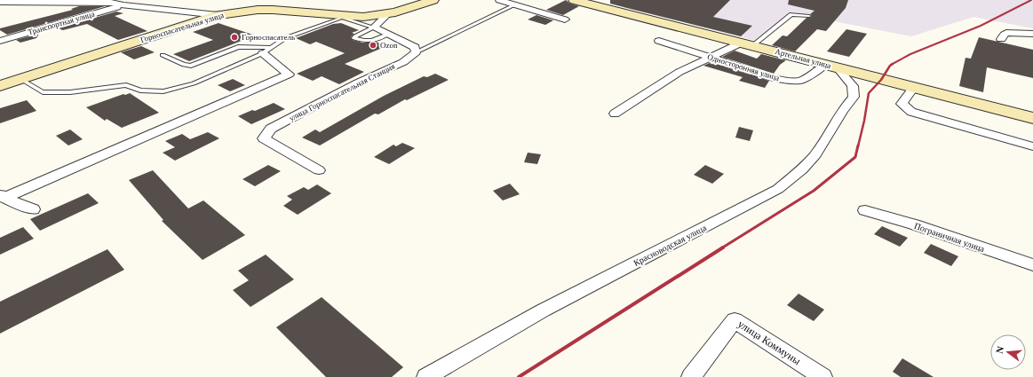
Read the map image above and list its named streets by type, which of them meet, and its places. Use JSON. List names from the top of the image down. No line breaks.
{"streets":{"main road":["Горноспасательная улица","Артельная улица"],"street":["Транспортная улица","Односторонняя улица","улица Горноспасательная Станция","Пограничная улица","Красноводская улица","улица Коммуны"]},"crossings":[["Артельная улица","Односторонняя улица"],["Артельная улица","Красноводская улица"],["Односторонняя улица","Красноводская улица"]],"places":["Горноспасатель","Ozon"],"north":"left"}
